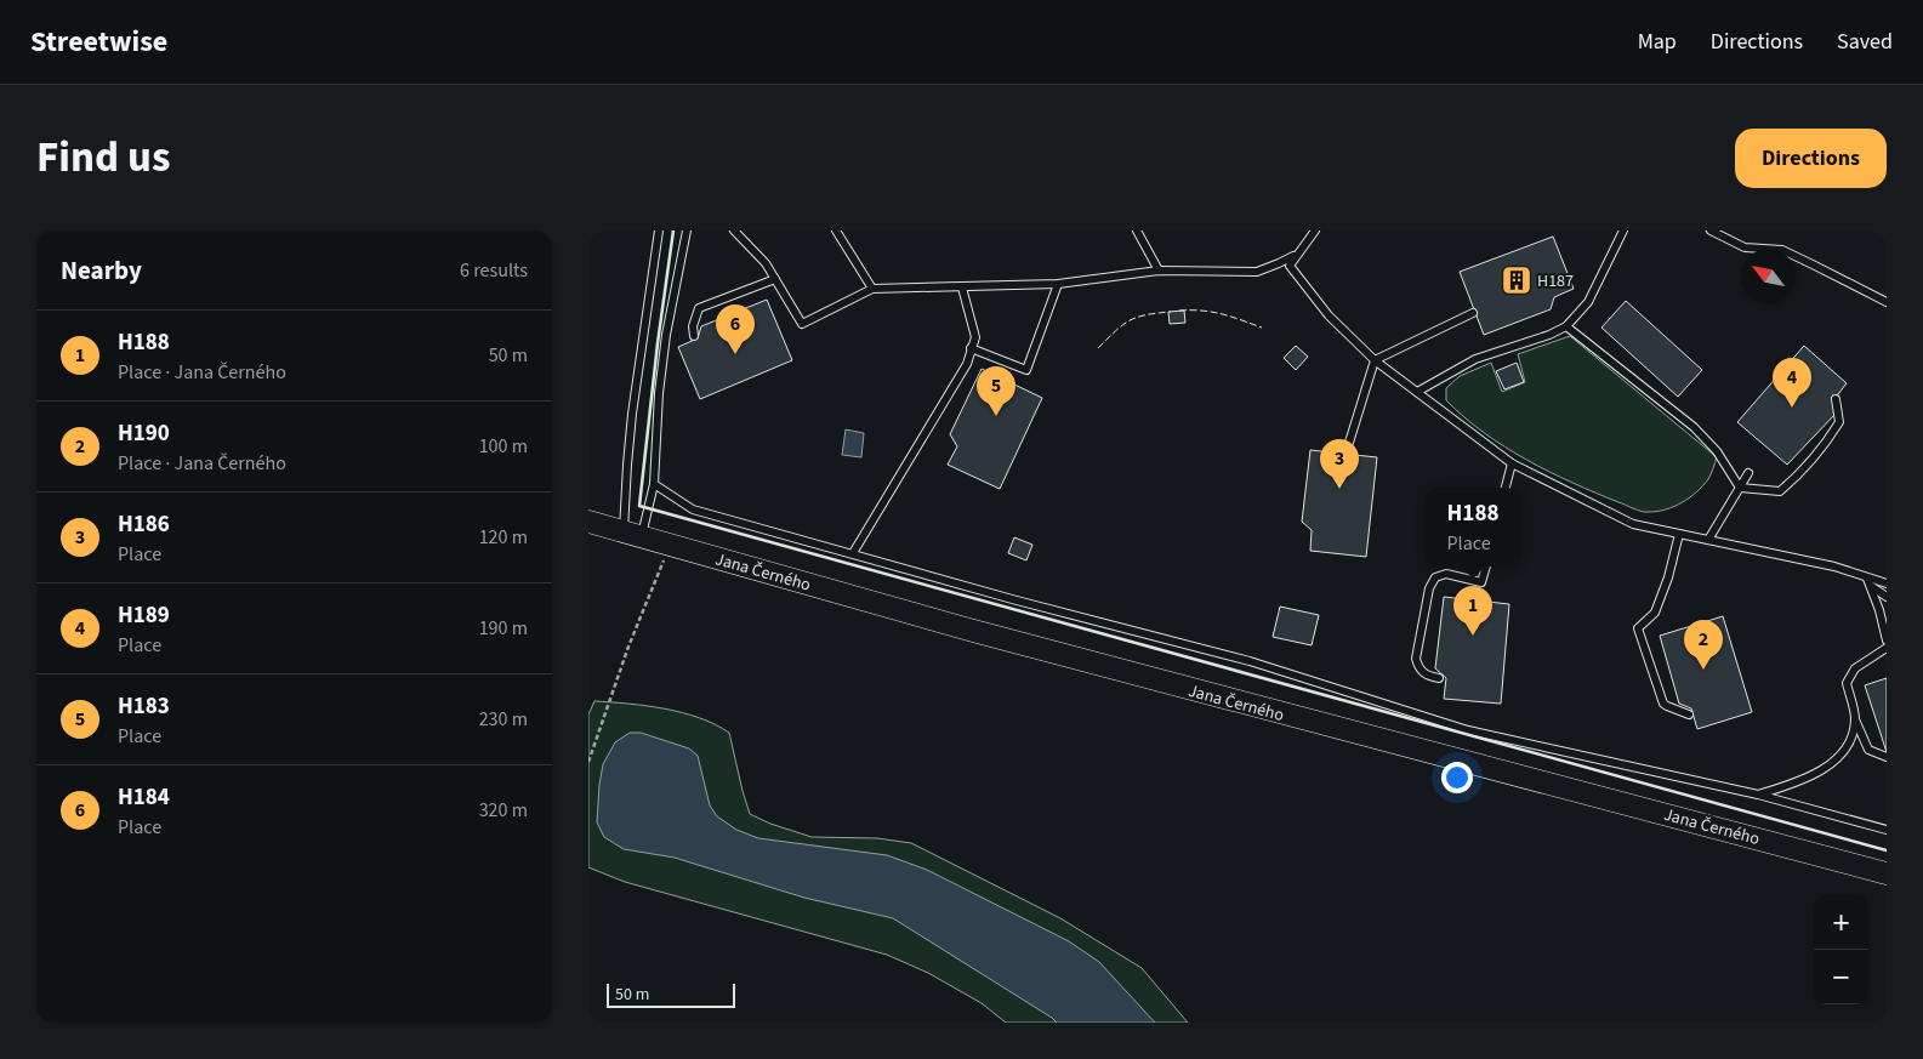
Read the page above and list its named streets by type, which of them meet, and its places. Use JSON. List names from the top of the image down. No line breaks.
{"streets":{"street":["Jana Černého"]},"places":{"building":["H187"]},"scale_bar":"50 m","north":"top left","page":{"header":"Streetwise","nav":["Map","Directions","Saved"],"title":"Find us","buttons":"Directions","heading":["Nearby","6 results"],"pins":["6","4","5","3","1","2"],"list":[{"mark":"1","name":"H188","note":"Place · Jana Černého","value":"50 m"},{"mark":"2","name":"H190","note":"Place · Jana Černého","value":"100 m"},{"mark":"3","name":"H186","note":"Place","value":"120 m"},{"mark":"4","name":"H189","note":"Place","value":"190 m"},{"mark":"5","name":"H183","note":"Place","value":"230 m"},{"mark":"6","name":"H184","note":"Place","value":"320 m"}],"popup":["H188","Place"],"map_buttons":["+","−"],"scale":"50 m"}}
